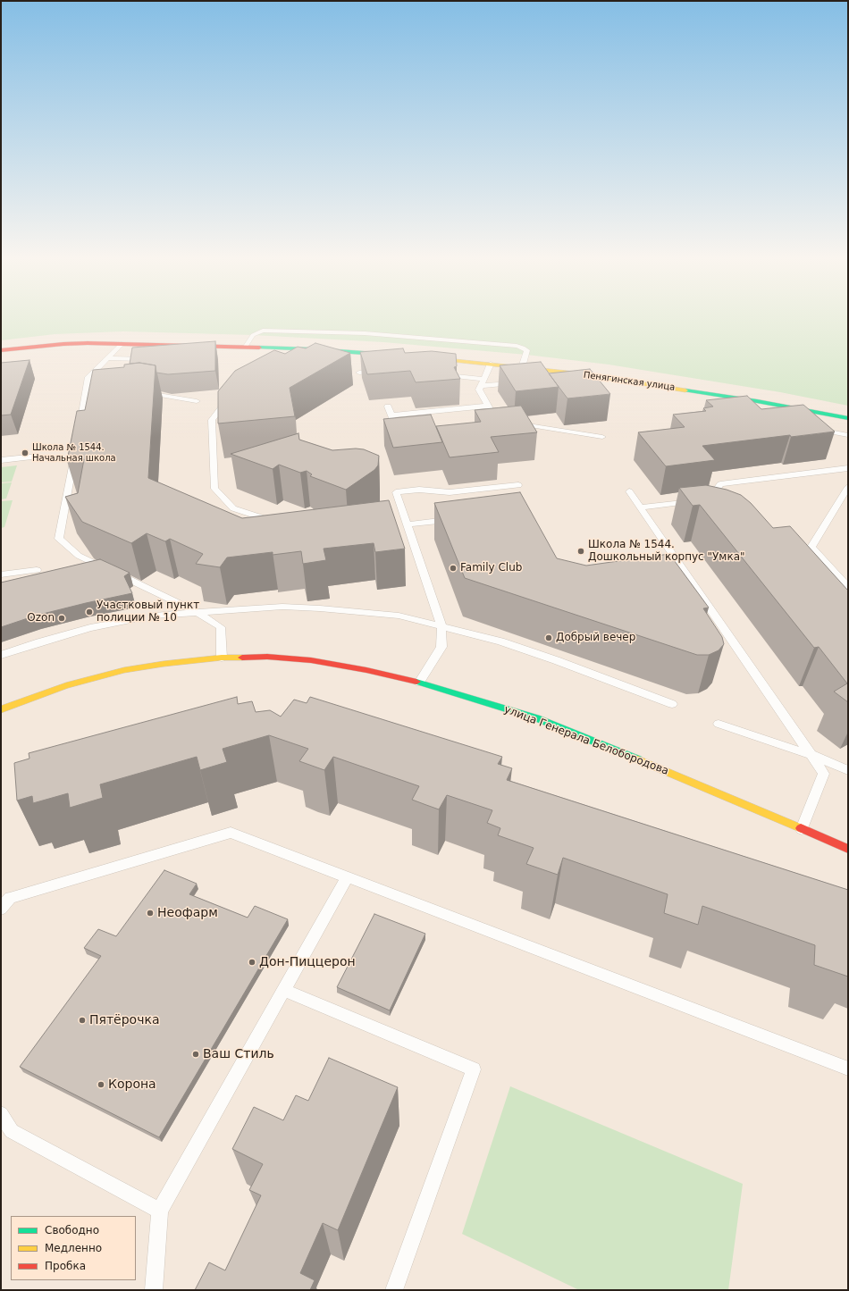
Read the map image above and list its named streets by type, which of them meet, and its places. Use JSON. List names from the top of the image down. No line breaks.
{"streets":{"street":["Пенягинская улица","улица Генерала Белобородова"]},"places":["Школа № 1544. Начальная школа","Школа № 1544. Дошкольный корпус \"Умка\"","Family Club","Участковый пункт полиции № 10","Ozon","Добрый вечер","Неофарм","Дон-Пиццерон","Пятёрочка","Ваш Стиль","Корона"],"legend":["Свободно","Медленно","Пробка"]}
